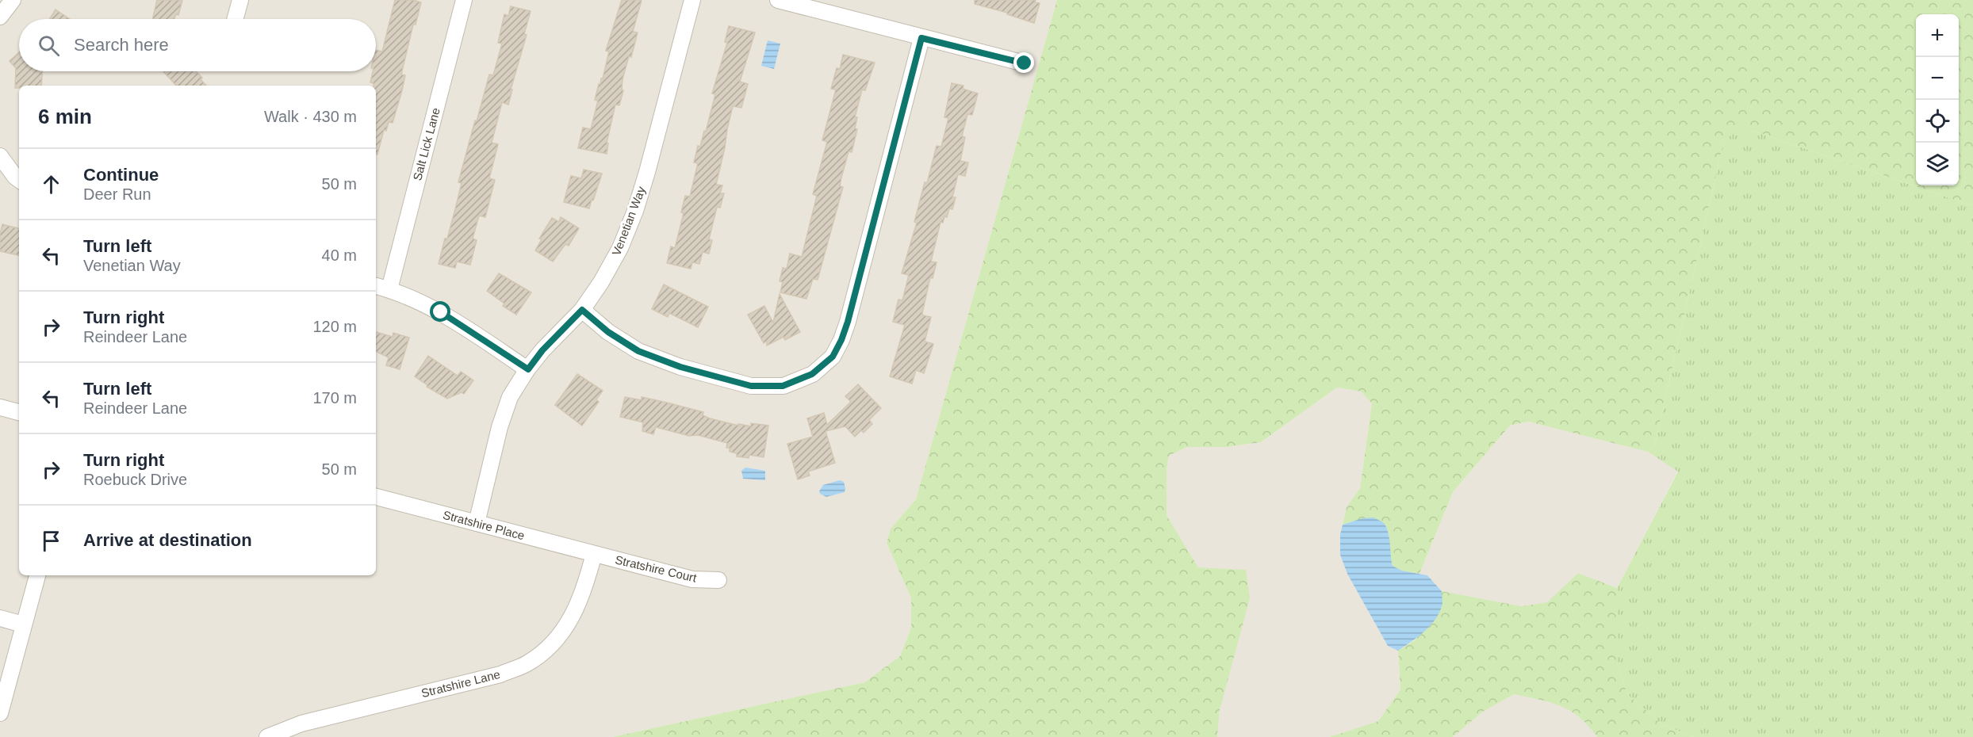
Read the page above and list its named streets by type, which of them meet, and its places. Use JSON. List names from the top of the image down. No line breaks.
{"streets":{"street":["Salt Lick Lane","Venetian Way","Stratshire Place","Stratshire Court","Stratshire Lane"]},"crossings":[["Venetian Way","Stratshire Place"],["Stratshire Place","Stratshire Court"],["Stratshire Place","Stratshire Lane"],["Stratshire Court","Stratshire Lane"]],"page":{"map_buttons":["+","−"],"search":"Search here","heading":["6 min","Walk · 430 m"],"list":[["Continue","Deer Run","50 m"],["Turn left","Venetian Way","40 m"],["Turn right","Reindeer Lane","120 m"],["Turn left","Reindeer Lane","170 m"],["Turn right","Roebuck Drive","50 m"],"Arrive at destination"]}}
